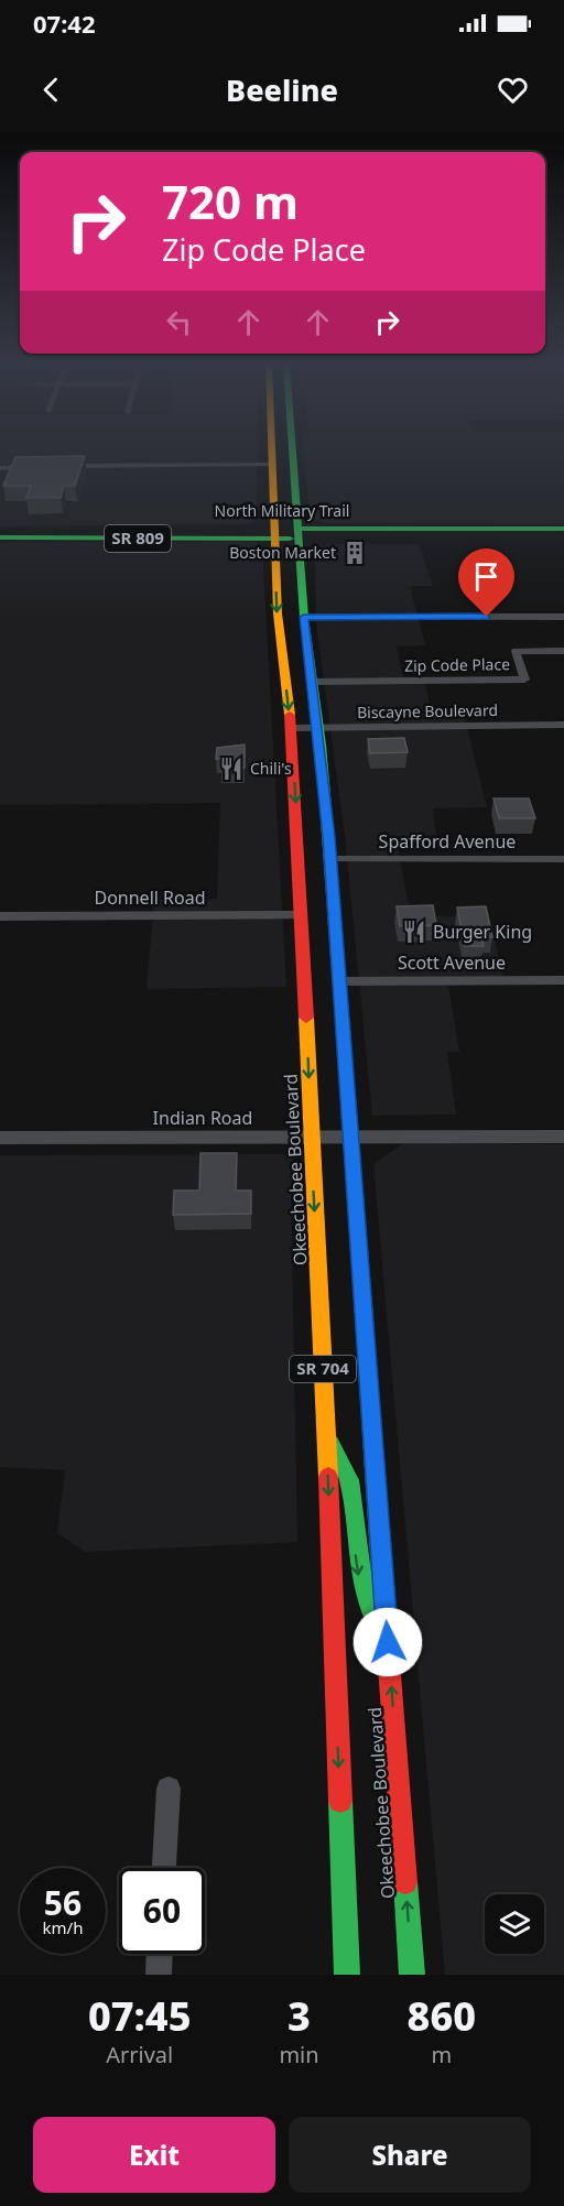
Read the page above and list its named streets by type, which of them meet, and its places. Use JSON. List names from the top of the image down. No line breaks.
{"streets":{"main road":["North Military Trail","SR 809","Okeechobee Boulevard","SR 704"],"street":["Zip Code Place","Biscayne Boulevard","Spafford Avenue","Donnell Road","Scott Avenue","Indian Road"]},"crossings":[["North Military Trail","Okeechobee Boulevard"],["Zip Code Place","Okeechobee Boulevard"],["Biscayne Boulevard","Okeechobee Boulevard"],["Spafford Avenue","Okeechobee Boulevard"],["Donnell Road","Okeechobee Boulevard"],["Scott Avenue","Okeechobee Boulevard"],["Indian Road","Okeechobee Boulevard"]],"places":{"building":["Boston Market"],"restaurant":["Chili's","Burger King"]},"page":{"status":"07:42","header":"Beeline","turn":["720 m","Zip Code Place"],"speed":"56 km/h","limit":"60","eta":["07:45","Arrival","3","min","860","m"],"buttons":["Exit","Share"]}}
